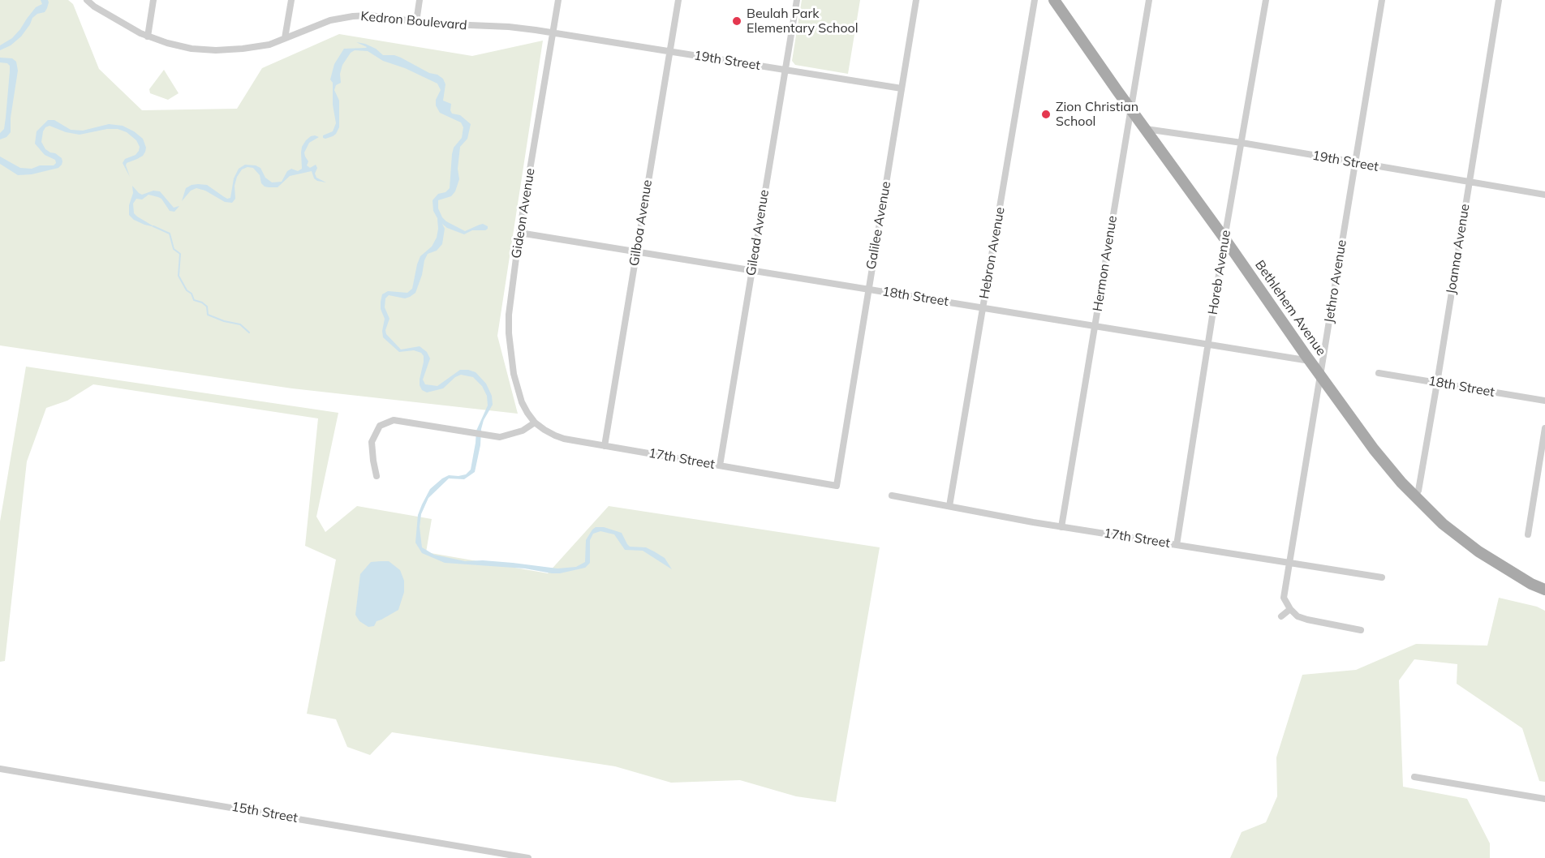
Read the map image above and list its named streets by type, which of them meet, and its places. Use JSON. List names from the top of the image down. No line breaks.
{"streets":{"main road":["Bethlehem Avenue"],"street":["Kedron Boulevard","19th Street","Gideon Avenue","Gilboa Avenue","Galilee Avenue","Gilead Avenue","Joanna Avenue","Hebron Avenue","Hermon Avenue","Horeb Avenue","Jethro Avenue","18th Street","17th Street","15th Street"]},"crossings":[["Kedron Boulevard","19th Street"],["Kedron Boulevard","Gideon Avenue"],["19th Street","Gideon Avenue"],["19th Street","Gilboa Avenue"],["19th Street","Galilee Avenue"],["19th Street","Gilead Avenue"],["19th Street","Joanna Avenue"],["19th Street","Horeb Avenue"],["19th Street","Jethro Avenue"],["19th Street","Bethlehem Avenue"],["Gideon Avenue","18th Street"],["Gideon Avenue","17th Street"],["Gilboa Avenue","18th Street"],["Gilboa Avenue","17th Street"],["Galilee Avenue","18th Street"],["Galilee Avenue","17th Street"],["Gilead Avenue","18th Street"],["Gilead Avenue","17th Street"],["Joanna Avenue","18th Street"],["Joanna Avenue","Bethlehem Avenue"],["Hebron Avenue","18th Street"],["Hebron Avenue","17th Street"],["Hermon Avenue","18th Street"],["Hermon Avenue","Bethlehem Avenue"],["Hermon Avenue","17th Street"],["Horeb Avenue","18th Street"],["Horeb Avenue","Bethlehem Avenue"],["Horeb Avenue","17th Street"],["Jethro Avenue","Bethlehem Avenue"],["Jethro Avenue","17th Street"],["18th Street","Bethlehem Avenue"]],"places":["Beulah Park Elementary School","Zion Christian School"]}
